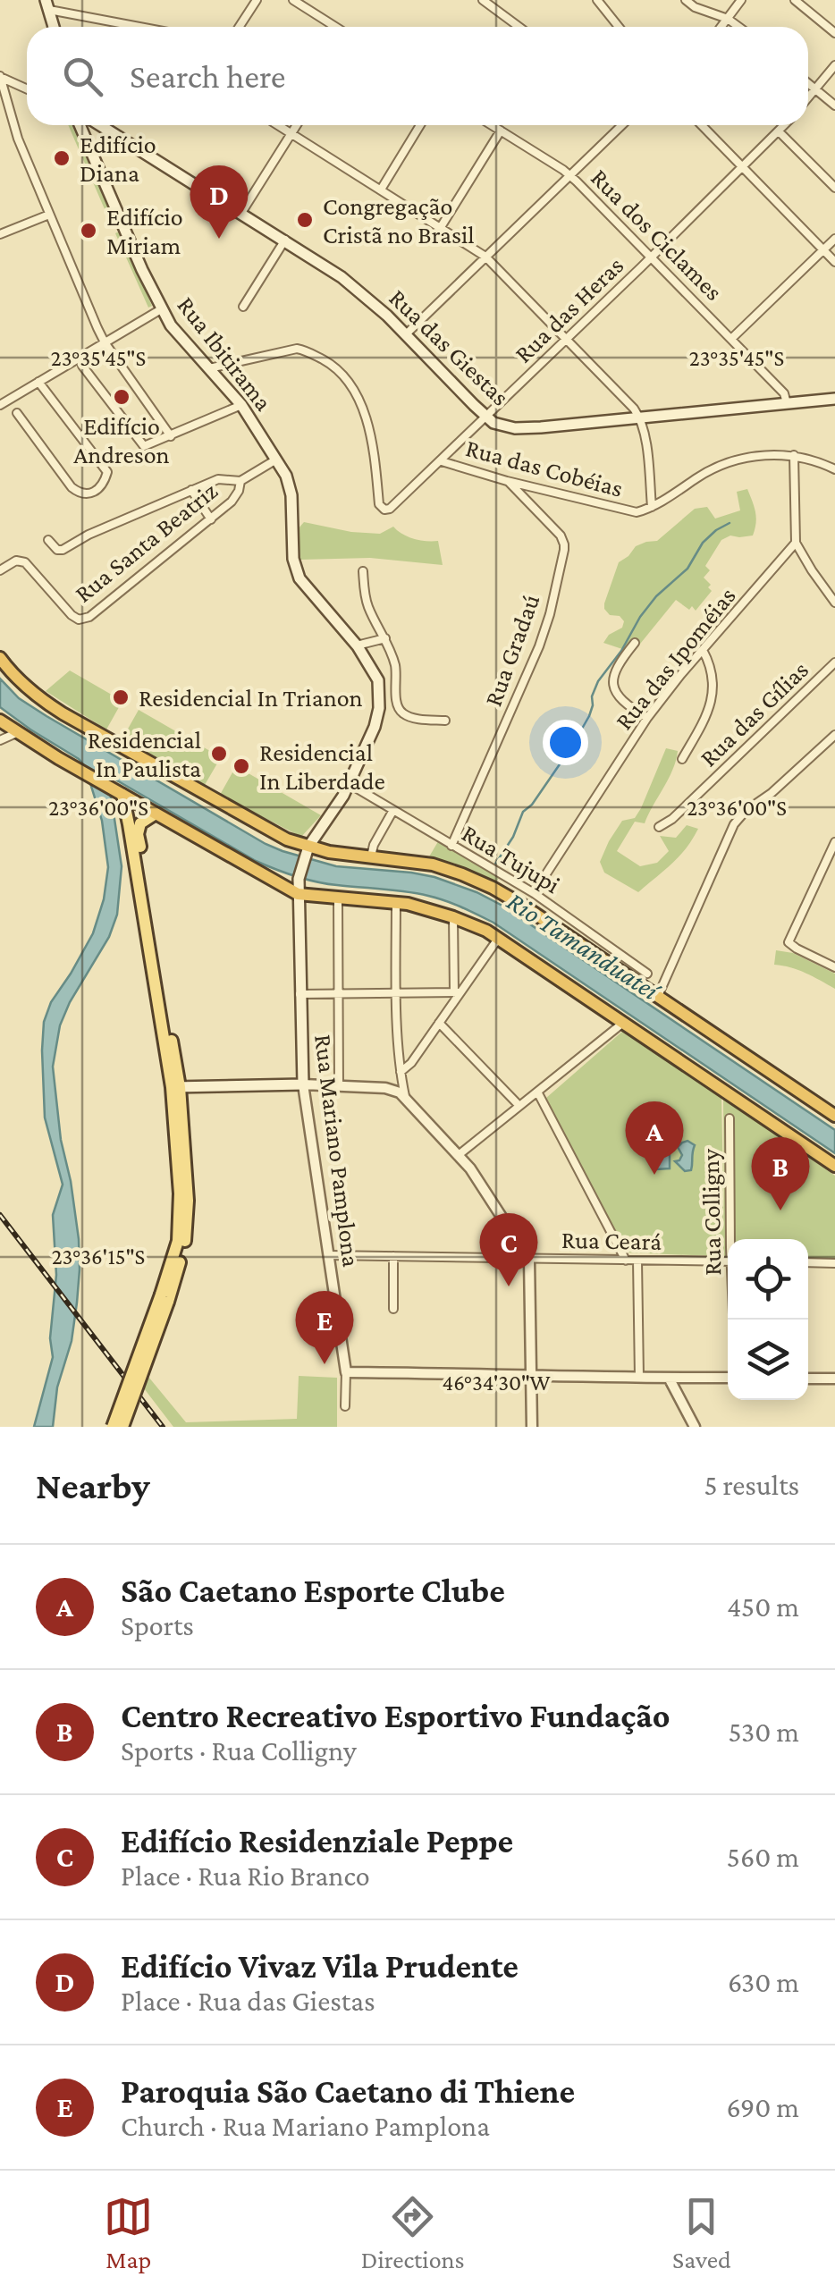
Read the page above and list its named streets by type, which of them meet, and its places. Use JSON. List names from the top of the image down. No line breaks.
{"streets":{"main road":["Rua das Giestas","Rua Ibitirama","Rua Mariano Pamplona"],"street":["Rua dos Ciclames","Rua das Heras","Rua das Cobéias","Rua Santa Beatriz","Rua Gradaú","Rua das Ipoméias","Rua das Gílias","Rua Tujupi","Rua Colligny","Rua Ceará"]},"crossings":[["Rua dos Ciclames","Rua das Heras"],["Rua dos Ciclames","Rua das Giestas"],["Rua das Heras","Rua das Giestas"],["Rua das Heras","Rua Ibitirama"],["Rua das Heras","Rua das Cobéias"],["Rua Ibitirama","Rua Santa Beatriz"],["Rua das Cobéias","Rua Gradaú"],["Rua Gradaú","Rua Tujupi"],["Rua das Ipoméias","Rua das Gílias"],["Rua das Ipoméias","Rua Tujupi"],["Rua Mariano Pamplona","Rua Ceará"]],"water":["Rio Tamanduateí"],"places":["Edifício Diana","Congregação Cristã no Brasil","Edifício Miriam","Edifício Andreson","Residencial In Trianon","Residencial In Paulista","Residencial In Liberdade"],"page":{"search":"Search here","pins":["D","A","B","C","E"],"heading":["Nearby","5 results"],"list":[{"mark":"A","name":"São Caetano Esporte Clube","note":"Sports","value":"450 m"},{"mark":"B","name":"Centro Recreativo Esportivo Fundação","note":"Sports · Rua Colligny","value":"530 m"},{"mark":"C","name":"Edifício Residenziale Peppe","note":"Place · Rua Rio Branco","value":"560 m"},{"mark":"D","name":"Edifício Vivaz Vila Prudente","note":"Place · Rua das Giestas","value":"630 m"},{"mark":"E","name":"Paroquia São Caetano di Thiene","note":"Church · Rua Mariano Pamplona","value":"690 m"}],"nav":["Map","Directions","Saved"]},"coordinates":["23°35'45\"S","23°36'00\"S","23°36'15\"S","46°34'30\"W"]}
